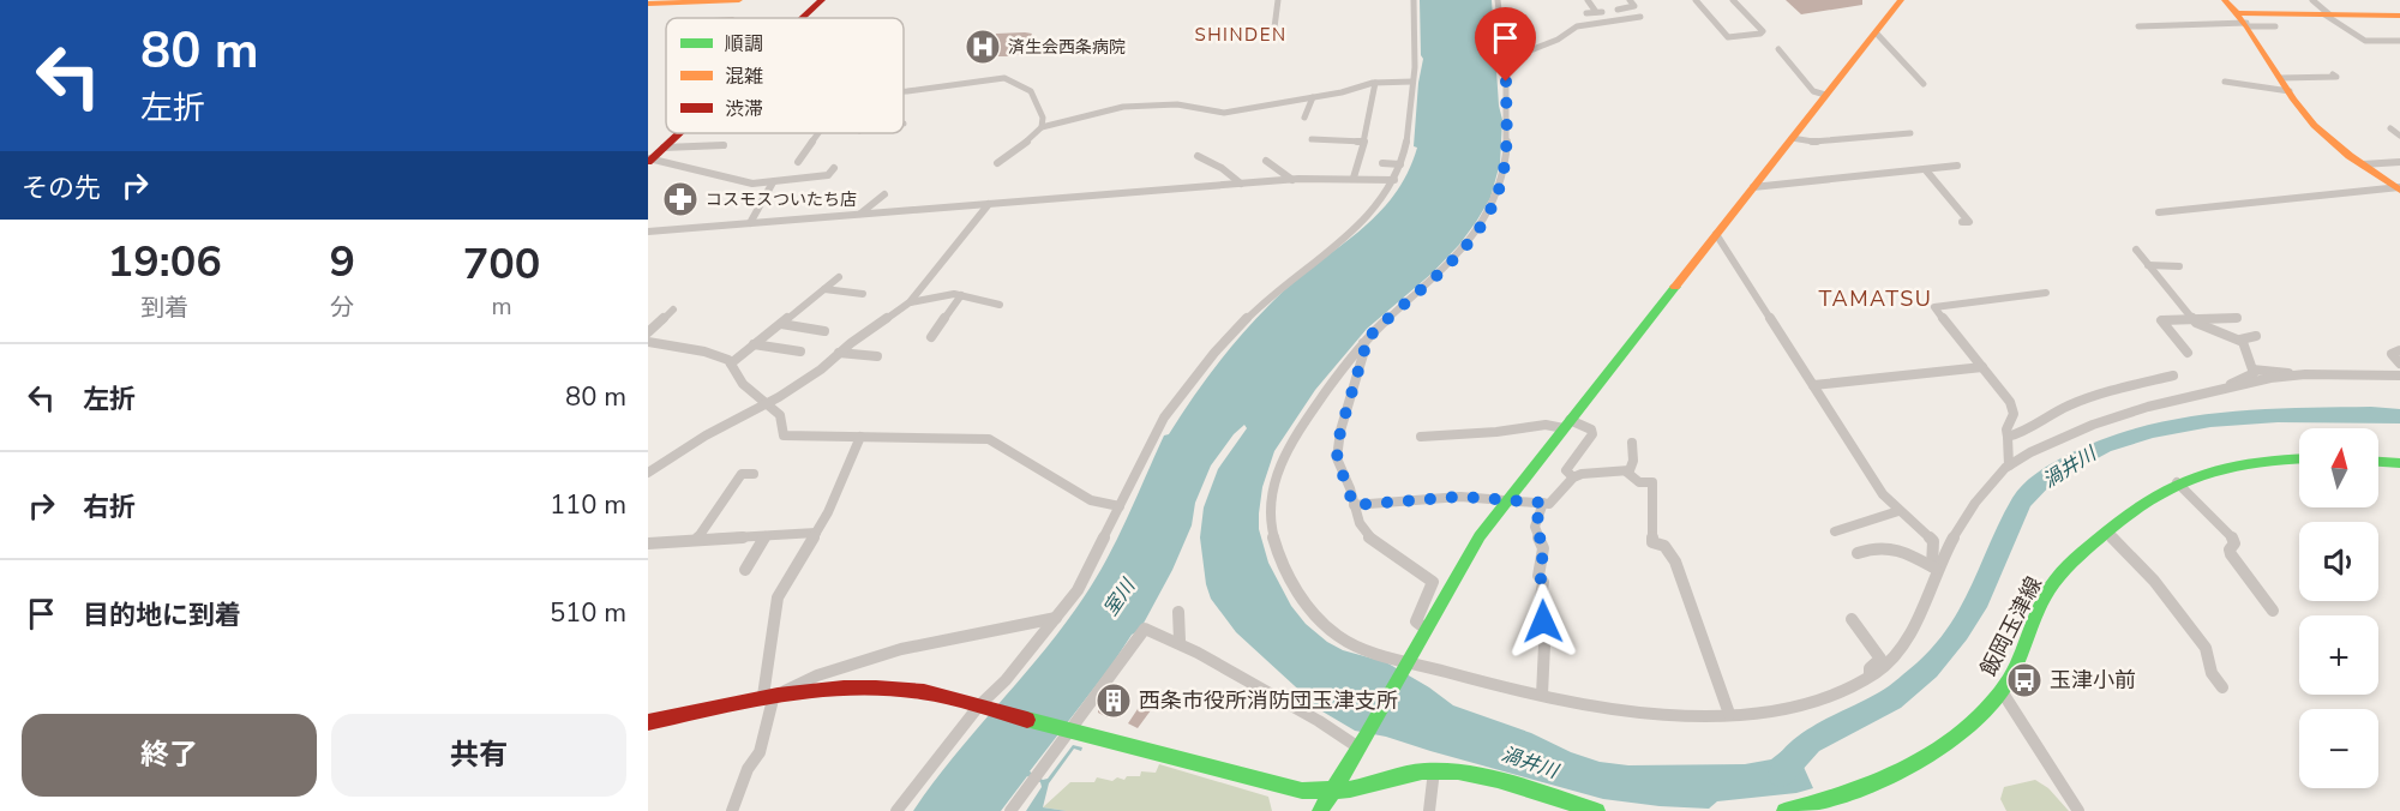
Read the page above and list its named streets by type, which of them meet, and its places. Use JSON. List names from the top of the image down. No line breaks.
{"streets":{"street":["飯岡玉津線"]},"districts":["SHINDEN","TAMATSU"],"water":["渦井川","室川"],"places":{"hospital":["済生会西条病院"],"pharmacy":["コスモスついたち店"],"bus stop":["玉津小前"],"building":["西条市役所消防団玉津支所"]},"legend":["順調","混雑","渋滞"],"north":"top","page":{"turn":["80 m","左折"],"then":"その先","eta":["19:06","到着","9","分","700","m"],"list":[{"name":"左折","value":"80 m"},{"name":"右折","value":"110 m"},{"name":"目的地に到着","value":"510 m"}],"map_buttons":["+","−"],"buttons":["終了","共有"]}}
